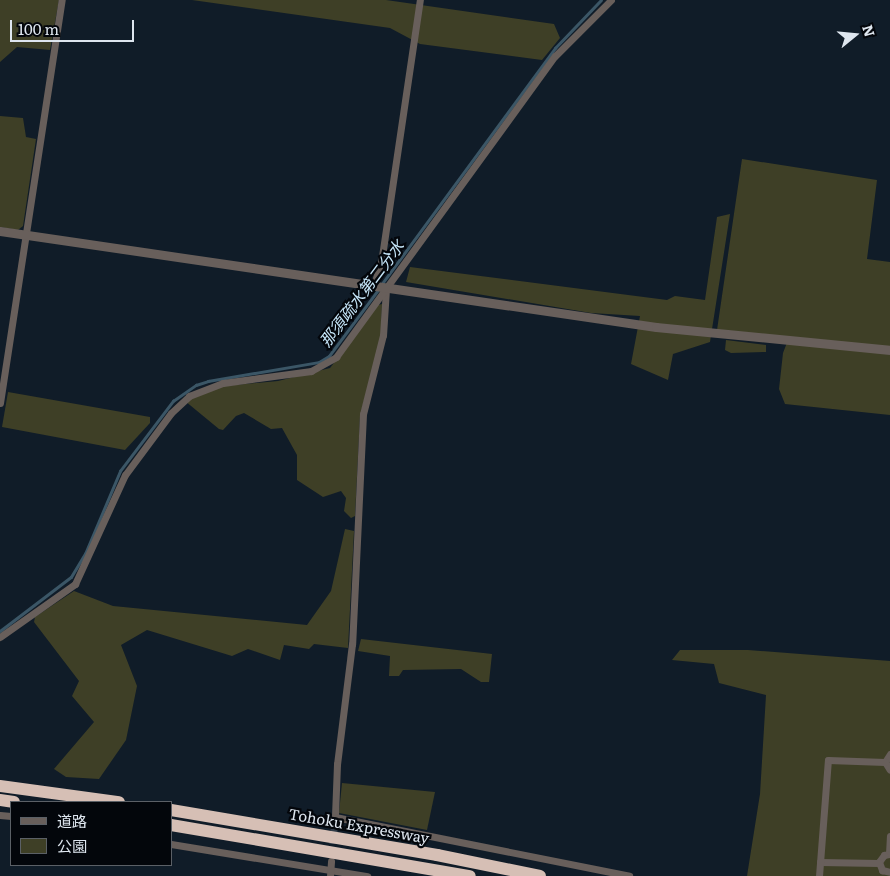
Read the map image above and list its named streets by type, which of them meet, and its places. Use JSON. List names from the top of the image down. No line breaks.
{"streets":{"highway":["Tohoku Expressway"]},"water":["那須疏水第二分水"],"legend":["道路","公園"],"scale_bar":"100 m","north":"right"}
